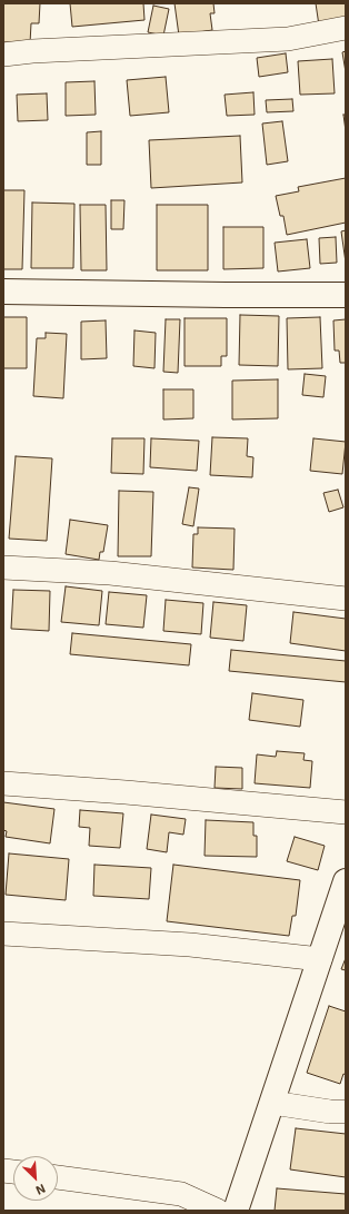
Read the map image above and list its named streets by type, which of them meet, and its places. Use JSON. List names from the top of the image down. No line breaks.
{"north":"bottom right"}
